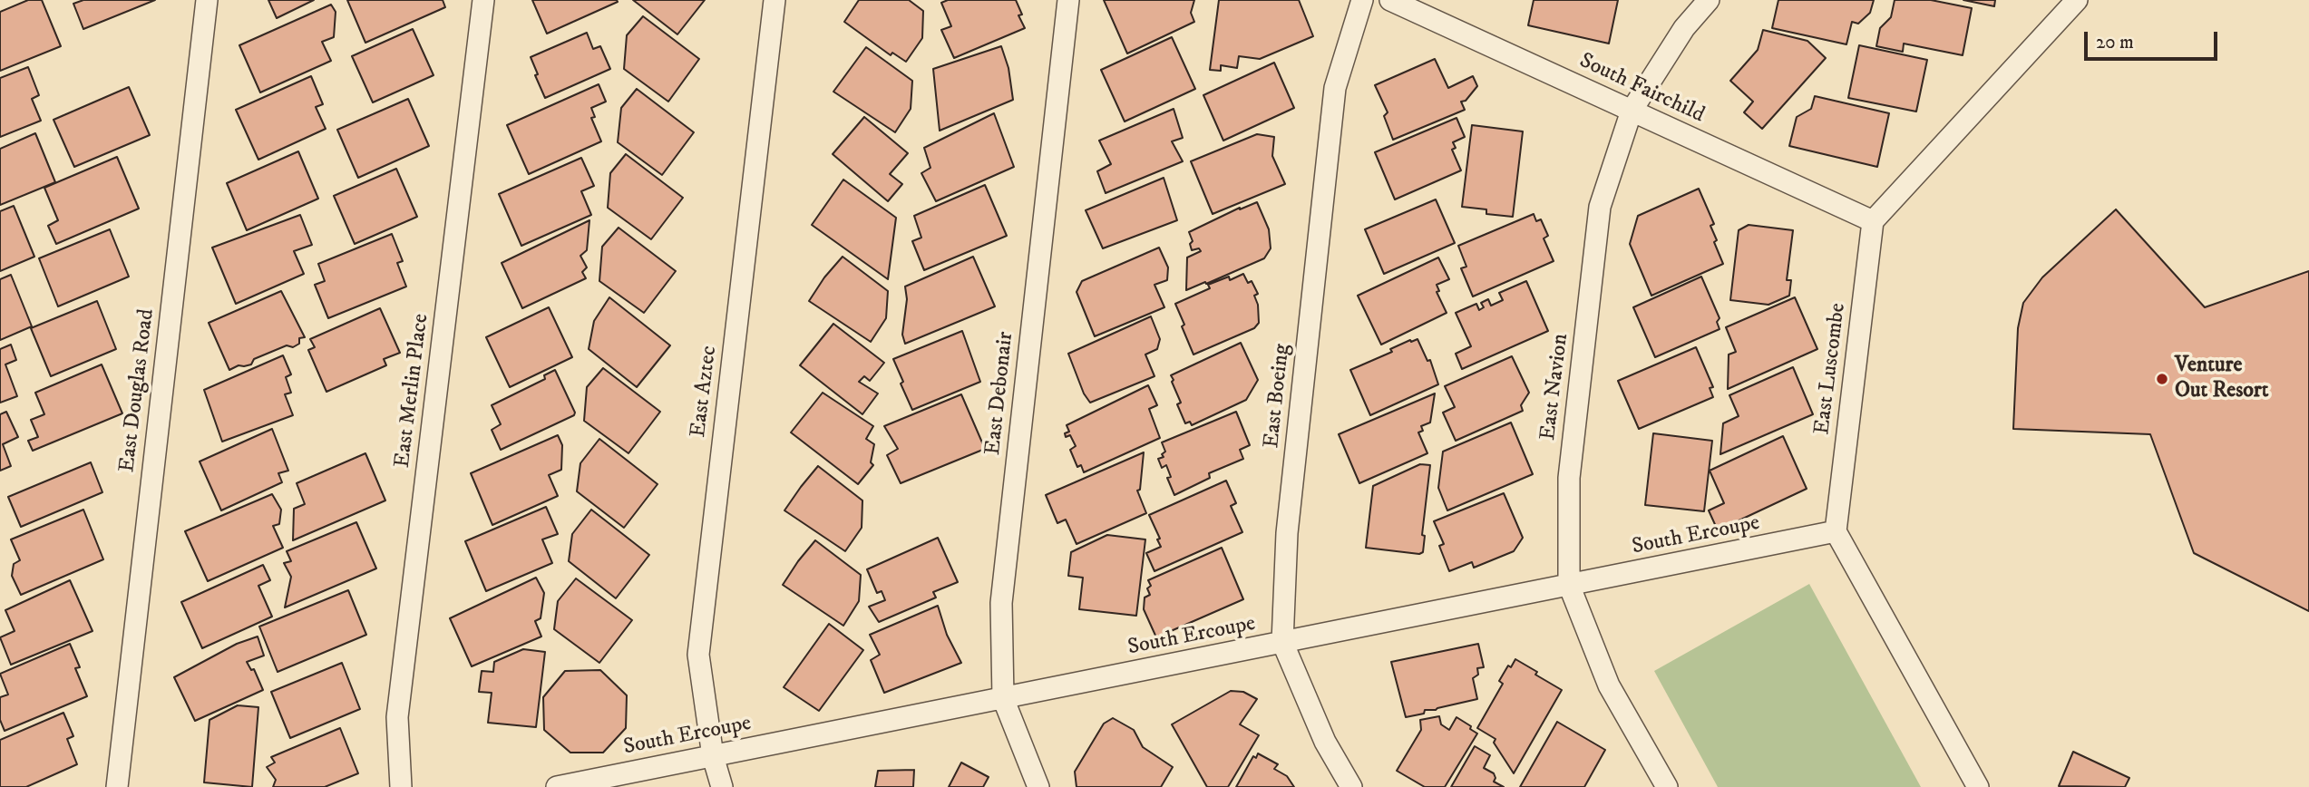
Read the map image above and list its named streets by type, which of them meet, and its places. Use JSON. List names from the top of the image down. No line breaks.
{"streets":{"lane":["South Fairchild","East Luscombe","East Navion","East Douglas Road","East Merlin Place","East Aztec","East Debonair","East Boeing","South Ercoupe"]},"crossings":[["South Fairchild","East Luscombe"],["South Fairchild","East Navion"],["East Luscombe","South Ercoupe"],["East Navion","South Ercoupe"],["East Aztec","South Ercoupe"],["East Debonair","South Ercoupe"],["East Boeing","South Ercoupe"]],"places":["Venture Out Resort"],"scale_bar":"20 m"}
